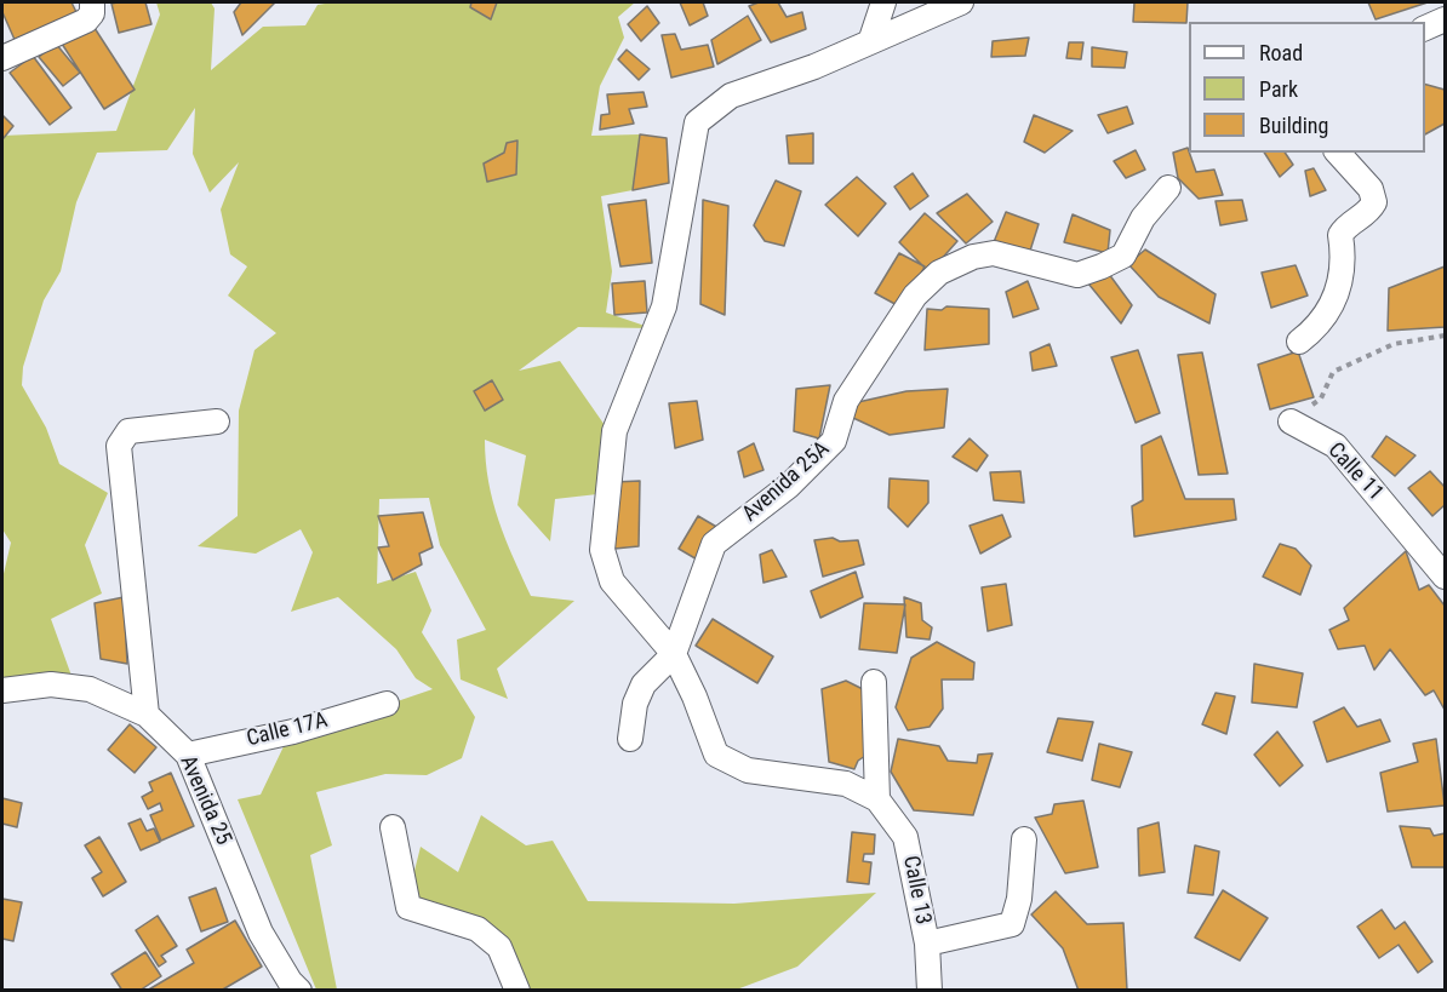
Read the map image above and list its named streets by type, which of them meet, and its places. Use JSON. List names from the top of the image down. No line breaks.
{"streets":{"street":["Calle 11","Avenida 25A","Calle 17A","Avenida 25","Calle 13"]},"crossings":[["Calle 17A","Avenida 25"]],"legend":["Road","Park","Building"]}
